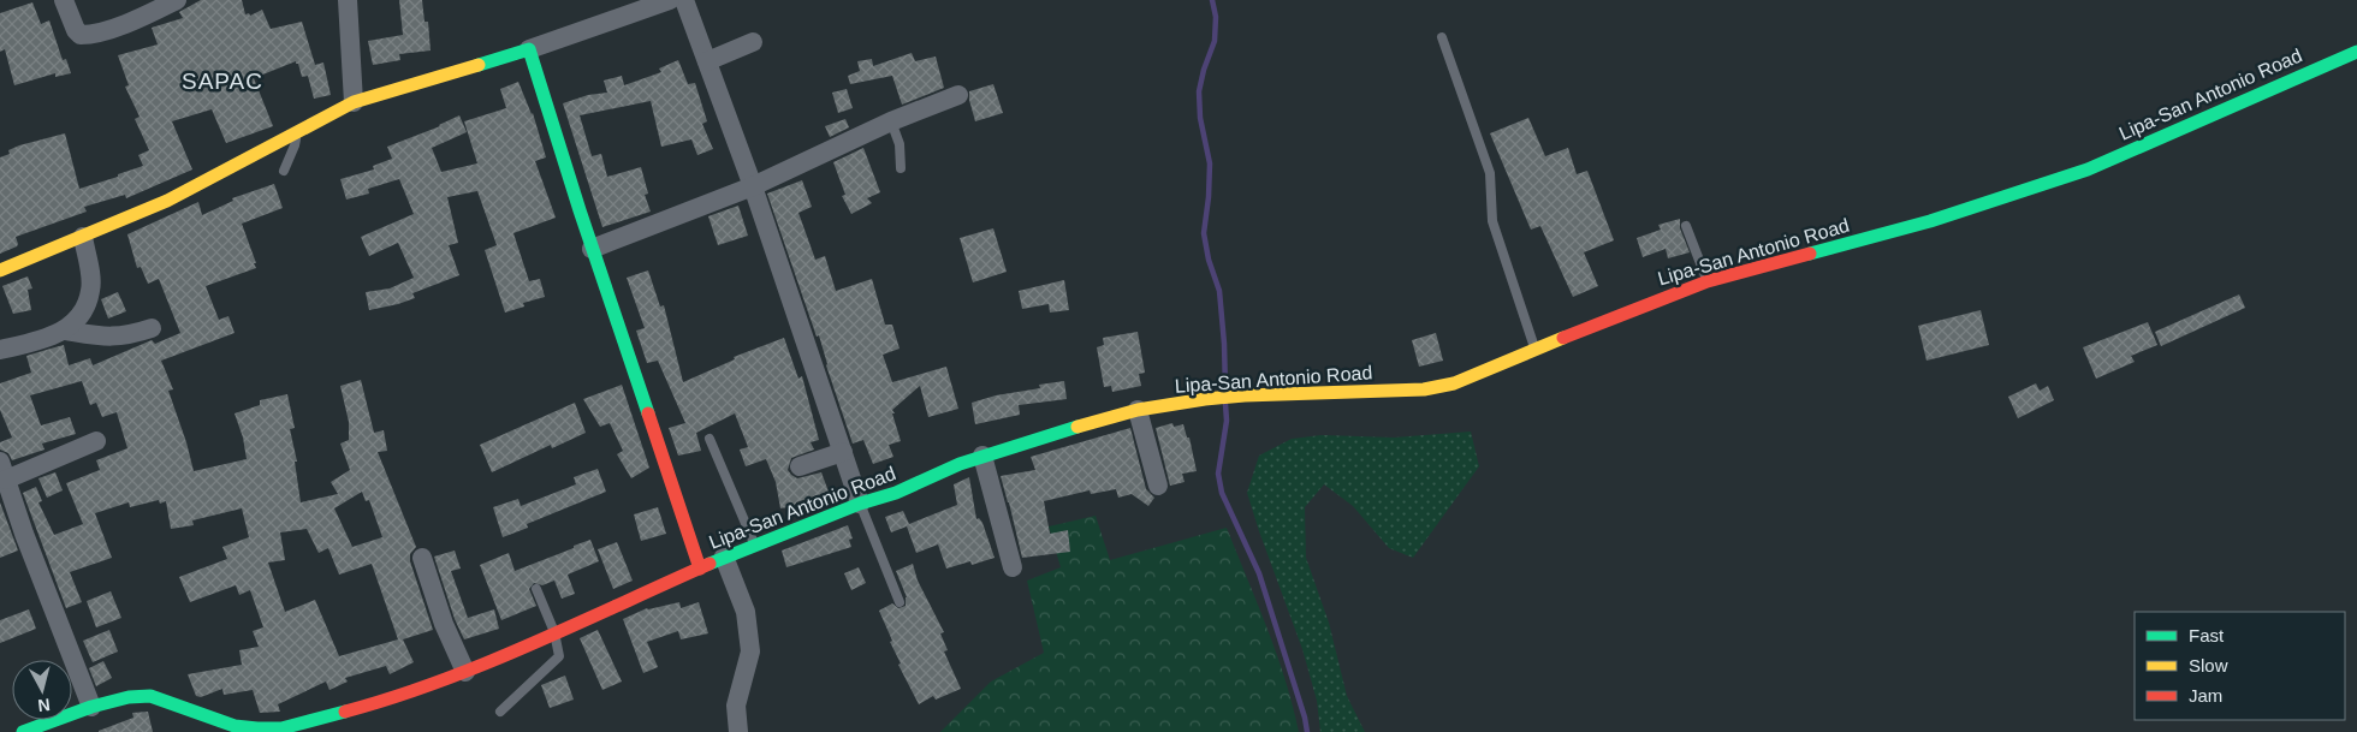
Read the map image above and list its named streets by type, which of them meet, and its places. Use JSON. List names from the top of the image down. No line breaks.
{"streets":{"main road":["Lipa-San Antonio Road"]},"districts":["SAPAC"],"legend":["Fast","Slow","Jam"],"north":"bottom"}
